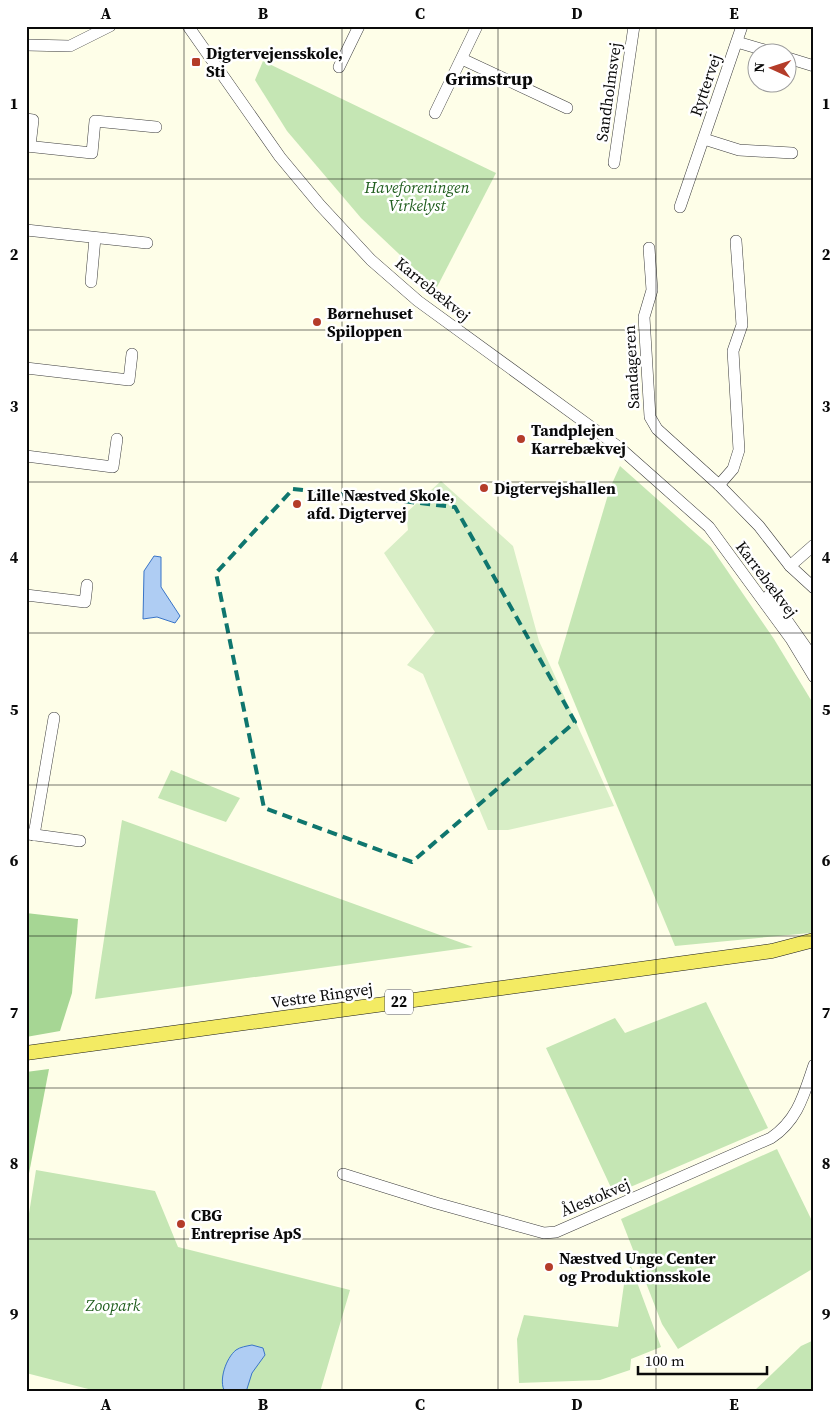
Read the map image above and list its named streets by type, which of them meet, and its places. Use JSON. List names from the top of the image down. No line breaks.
{"streets":{"main road":["Vestre Ringvej","22"],"street":["Ryttervej","Sandholmsvej","Karrebækvej","Sandageren","Ålestokvej"]},"districts":["Grimstrup"],"parks":["Haveforeningen Virkelyst","Zoopark"],"places":{"transit":["Digtervejensskole, Sti"],"other":["Børnehuset Spiloppen","Tandplejen Karrebækvej","Digtervejshallen","Lille Næstved Skole, afd. Digtervej","CBG Entreprise ApS","Næstved Unge Center og Produktionsskole"]},"scale_bar":"100 m","north":"left","grid":{"columns":["A","B","C","D","E"],"rows":["1","2","3","4","5","6","7","8","9"]}}
